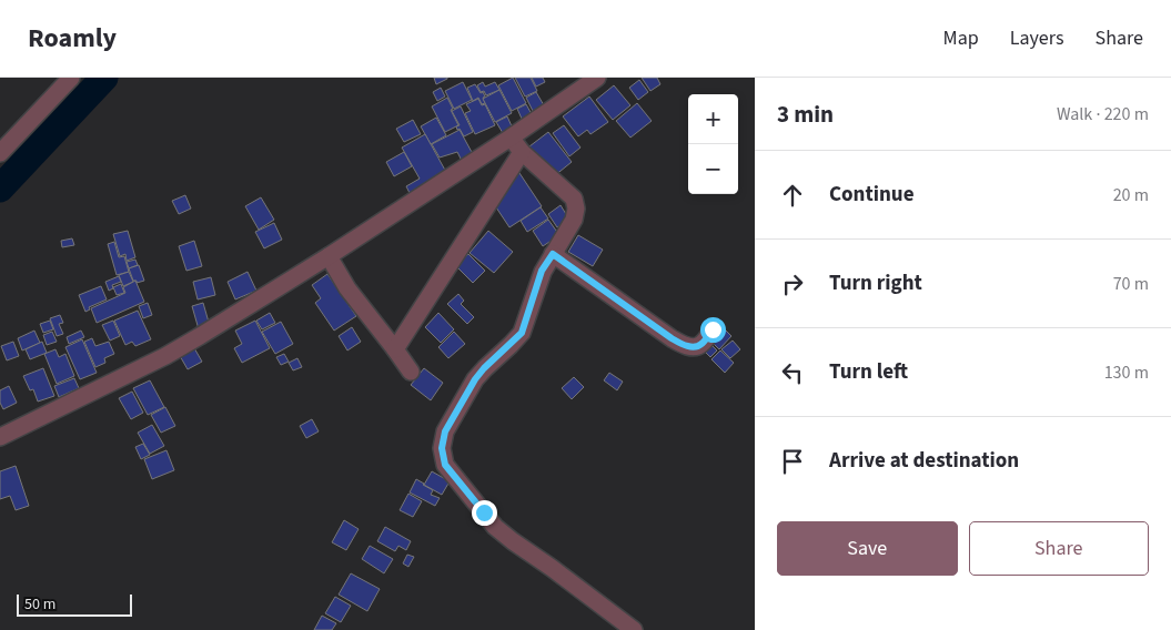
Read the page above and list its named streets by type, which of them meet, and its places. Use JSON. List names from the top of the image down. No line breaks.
{"scale_bar":"50 m","page":{"header":"Roamly","nav":["Map","Layers","Share"],"heading":["3 min","Walk · 220 m"],"map_buttons":["+","−"],"list":[["Continue","20 m"],["Turn right","70 m"],["Turn left","130 m"],"Arrive at destination"],"buttons":["Save","Share"],"scale":"50 m"}}
